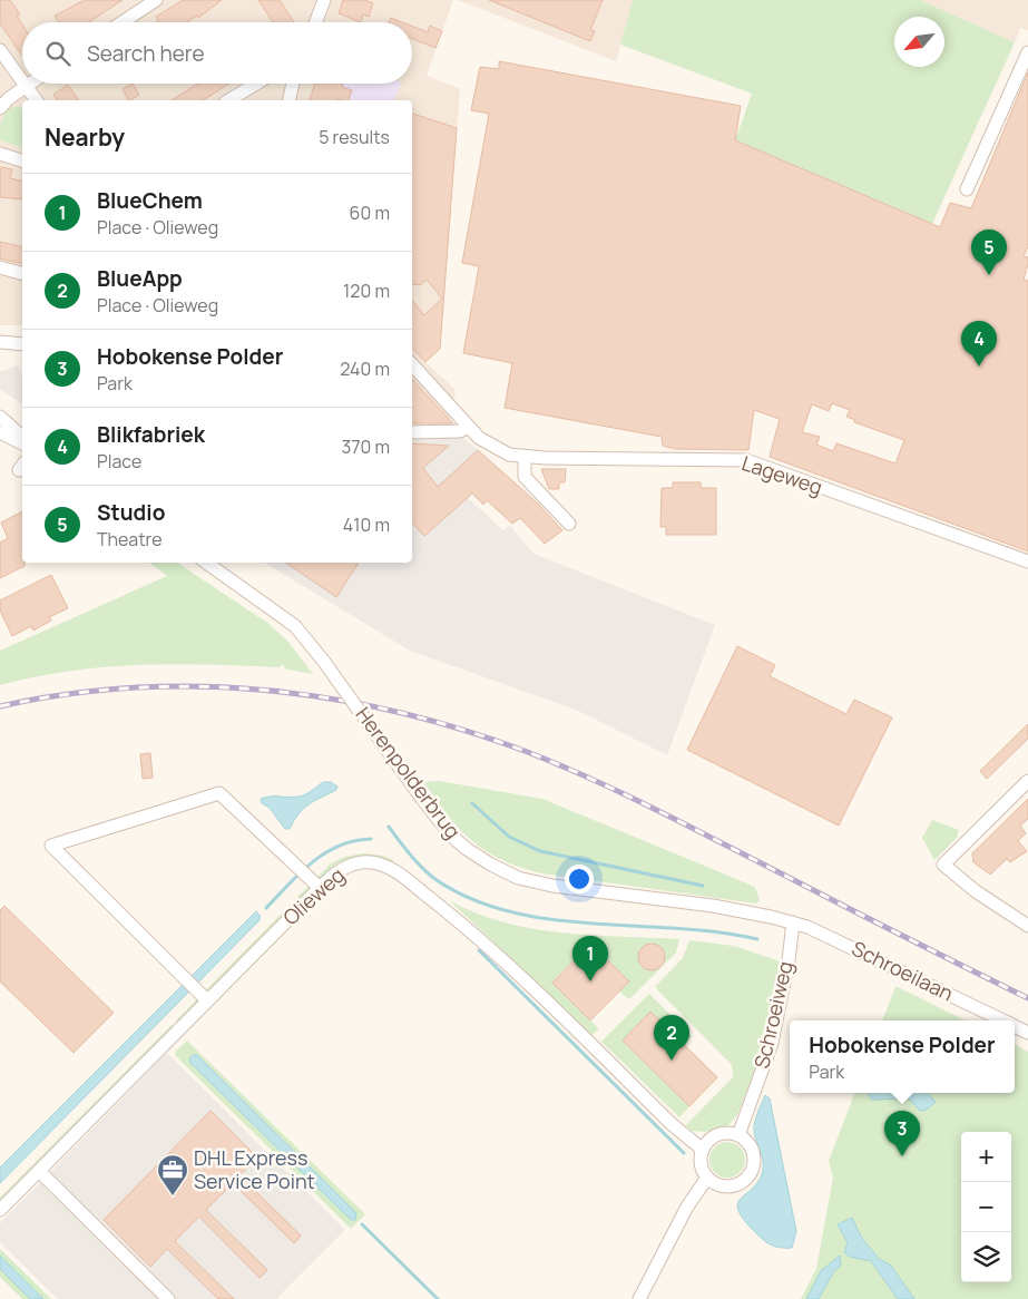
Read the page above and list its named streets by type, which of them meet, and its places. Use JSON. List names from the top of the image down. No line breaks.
{"streets":{"street":["Lageweg","Herenpolderbrug","Olieweg","Schroeilaan","Schroeiweg"]},"crossings":[["Herenpolderbrug","Schroeilaan"],["Herenpolderbrug","Schroeiweg"],["Olieweg","Schroeiweg"],["Schroeilaan","Schroeiweg"]],"places":{"office":["DHL Express Service Point"]},"north":"bottom left","page":{"search":"Search here","heading":["Nearby","5 results"],"list":[{"mark":"1","name":"BlueChem","note":"Place · Olieweg","value":"60 m"},{"mark":"2","name":"BlueApp","note":"Place · Olieweg","value":"120 m"},{"mark":"3","name":"Hobokense Polder","note":"Park","value":"240 m"},{"mark":"4","name":"Blikfabriek","note":"Place","value":"370 m"},{"mark":"5","name":"Studio","note":"Theatre","value":"410 m"}],"pins":["5","4","1","2","3"],"popup":["Hobokense Polder","Park"],"map_buttons":["+","−"]}}
